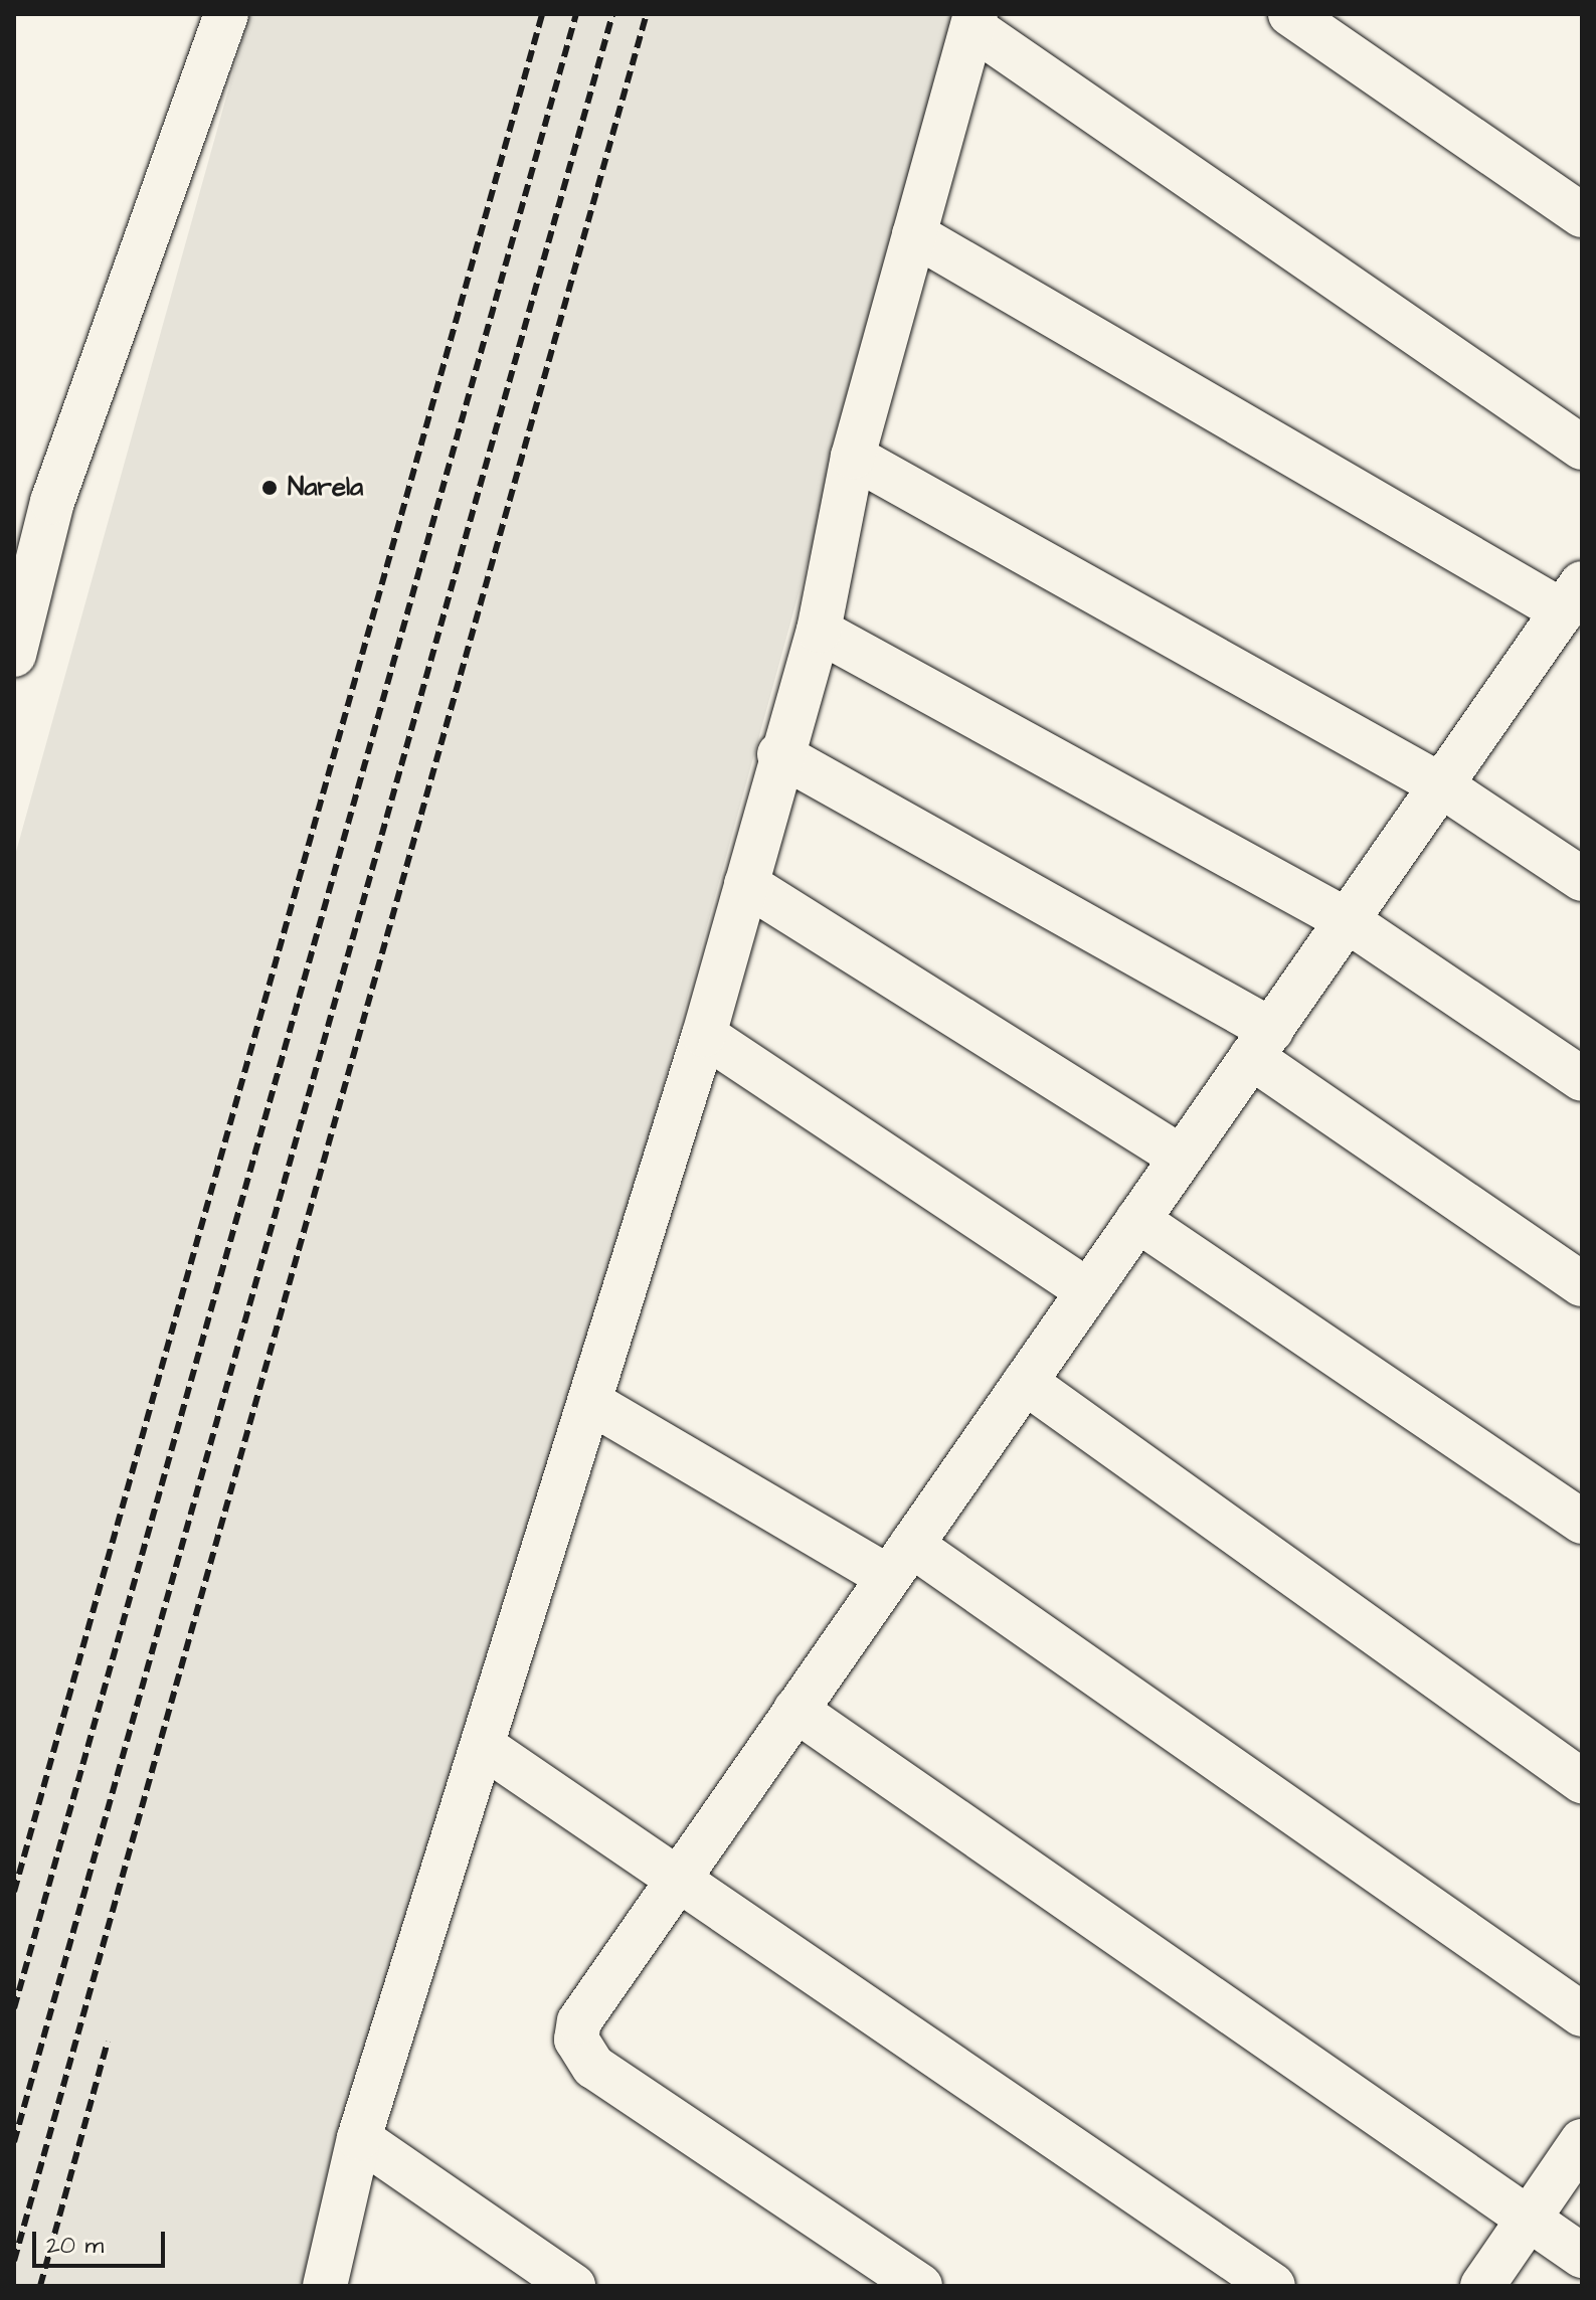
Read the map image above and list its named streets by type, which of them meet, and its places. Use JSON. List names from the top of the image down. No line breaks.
{"places":["Narela"],"scale_bar":"20 m"}
